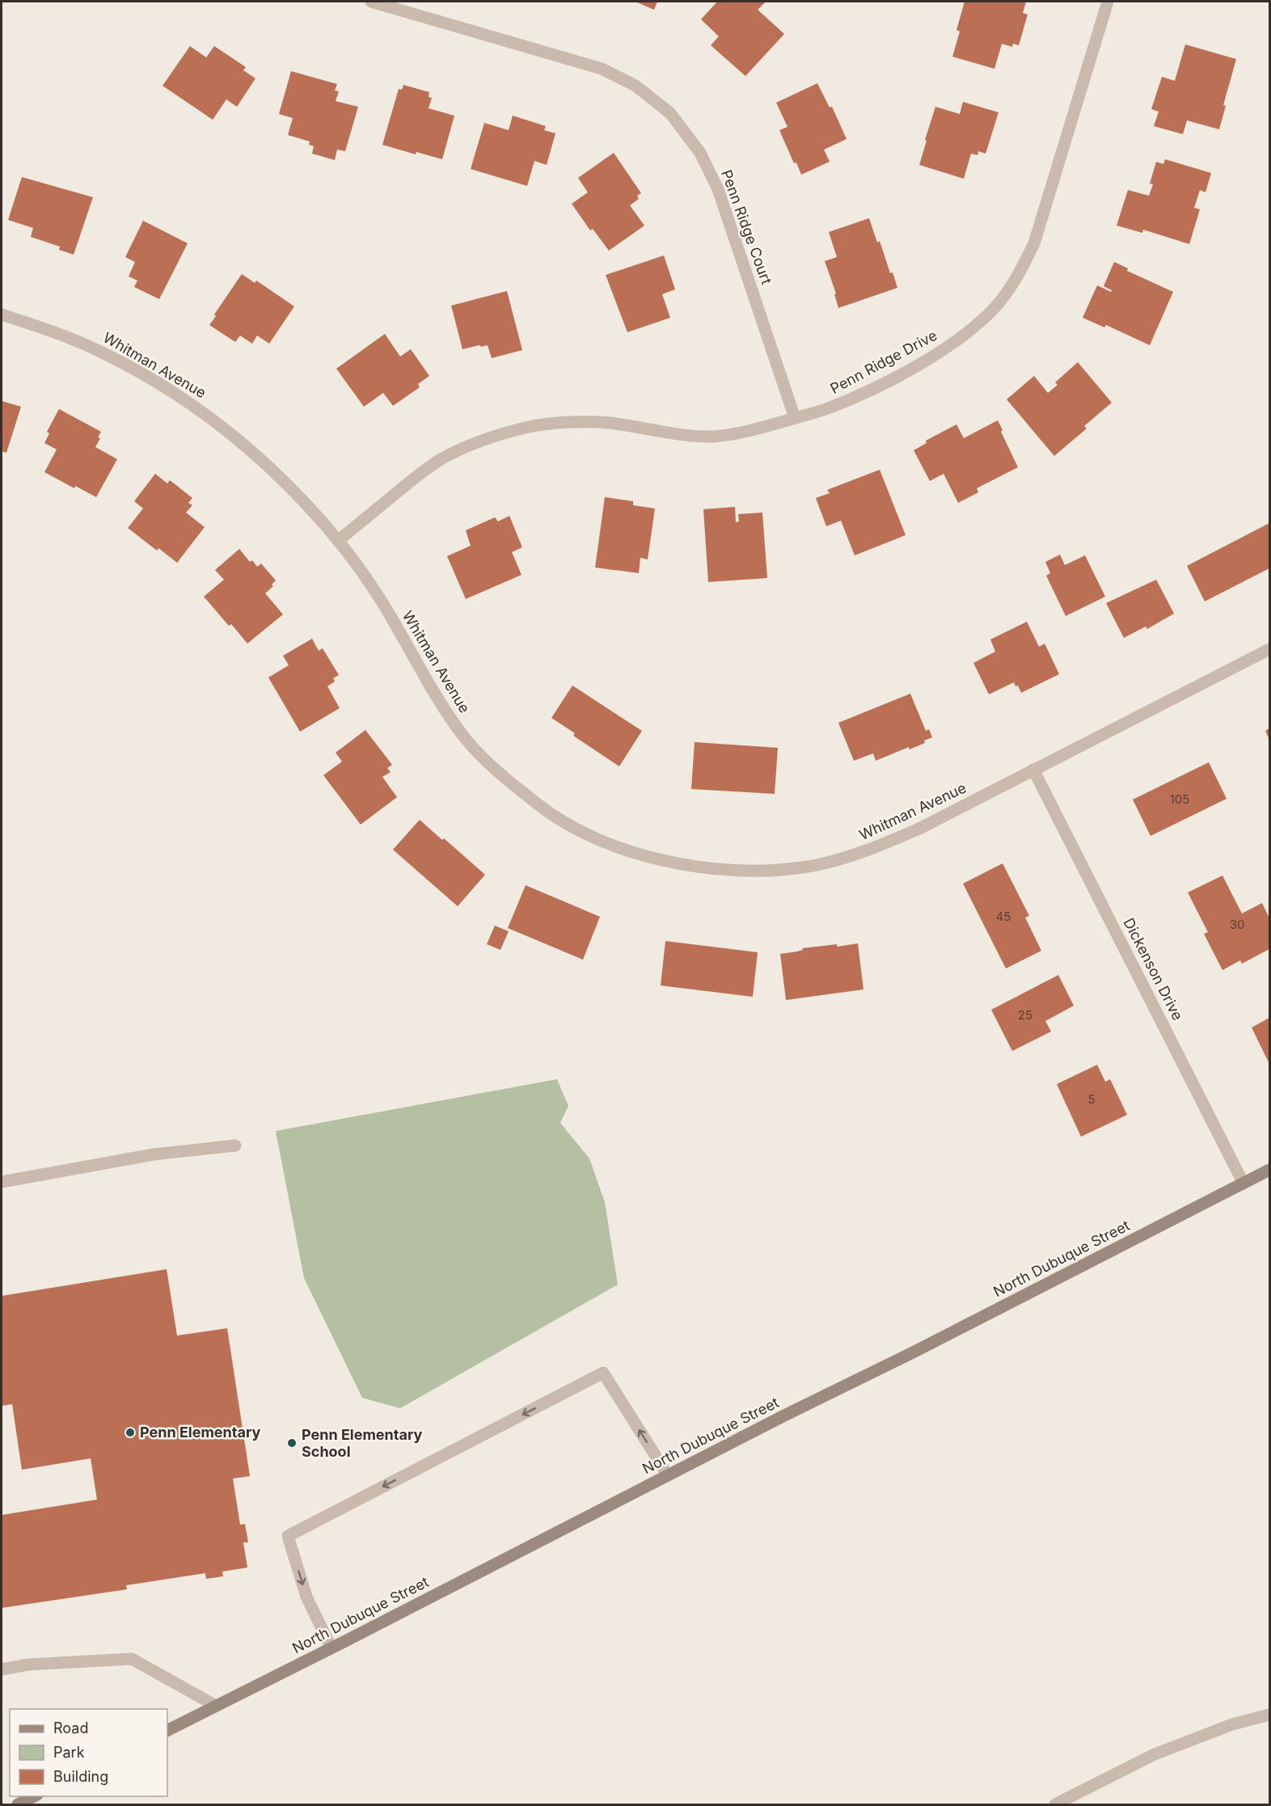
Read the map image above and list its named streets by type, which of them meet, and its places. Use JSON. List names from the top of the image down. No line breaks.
{"streets":{"main road":["North Dubuque Street"],"street":["Penn Ridge Court","Penn Ridge Drive","Whitman Avenue","Dickenson Drive"]},"crossings":[["Penn Ridge Court","Penn Ridge Drive"],["Penn Ridge Drive","Whitman Avenue"],["Whitman Avenue","Dickenson Drive"],["Dickenson Drive","North Dubuque Street"]],"places":["Penn Elementary","Penn Elementary School"],"house_numbers":["105","45","30","25","5"],"legend":["Road","Park","Building"]}
